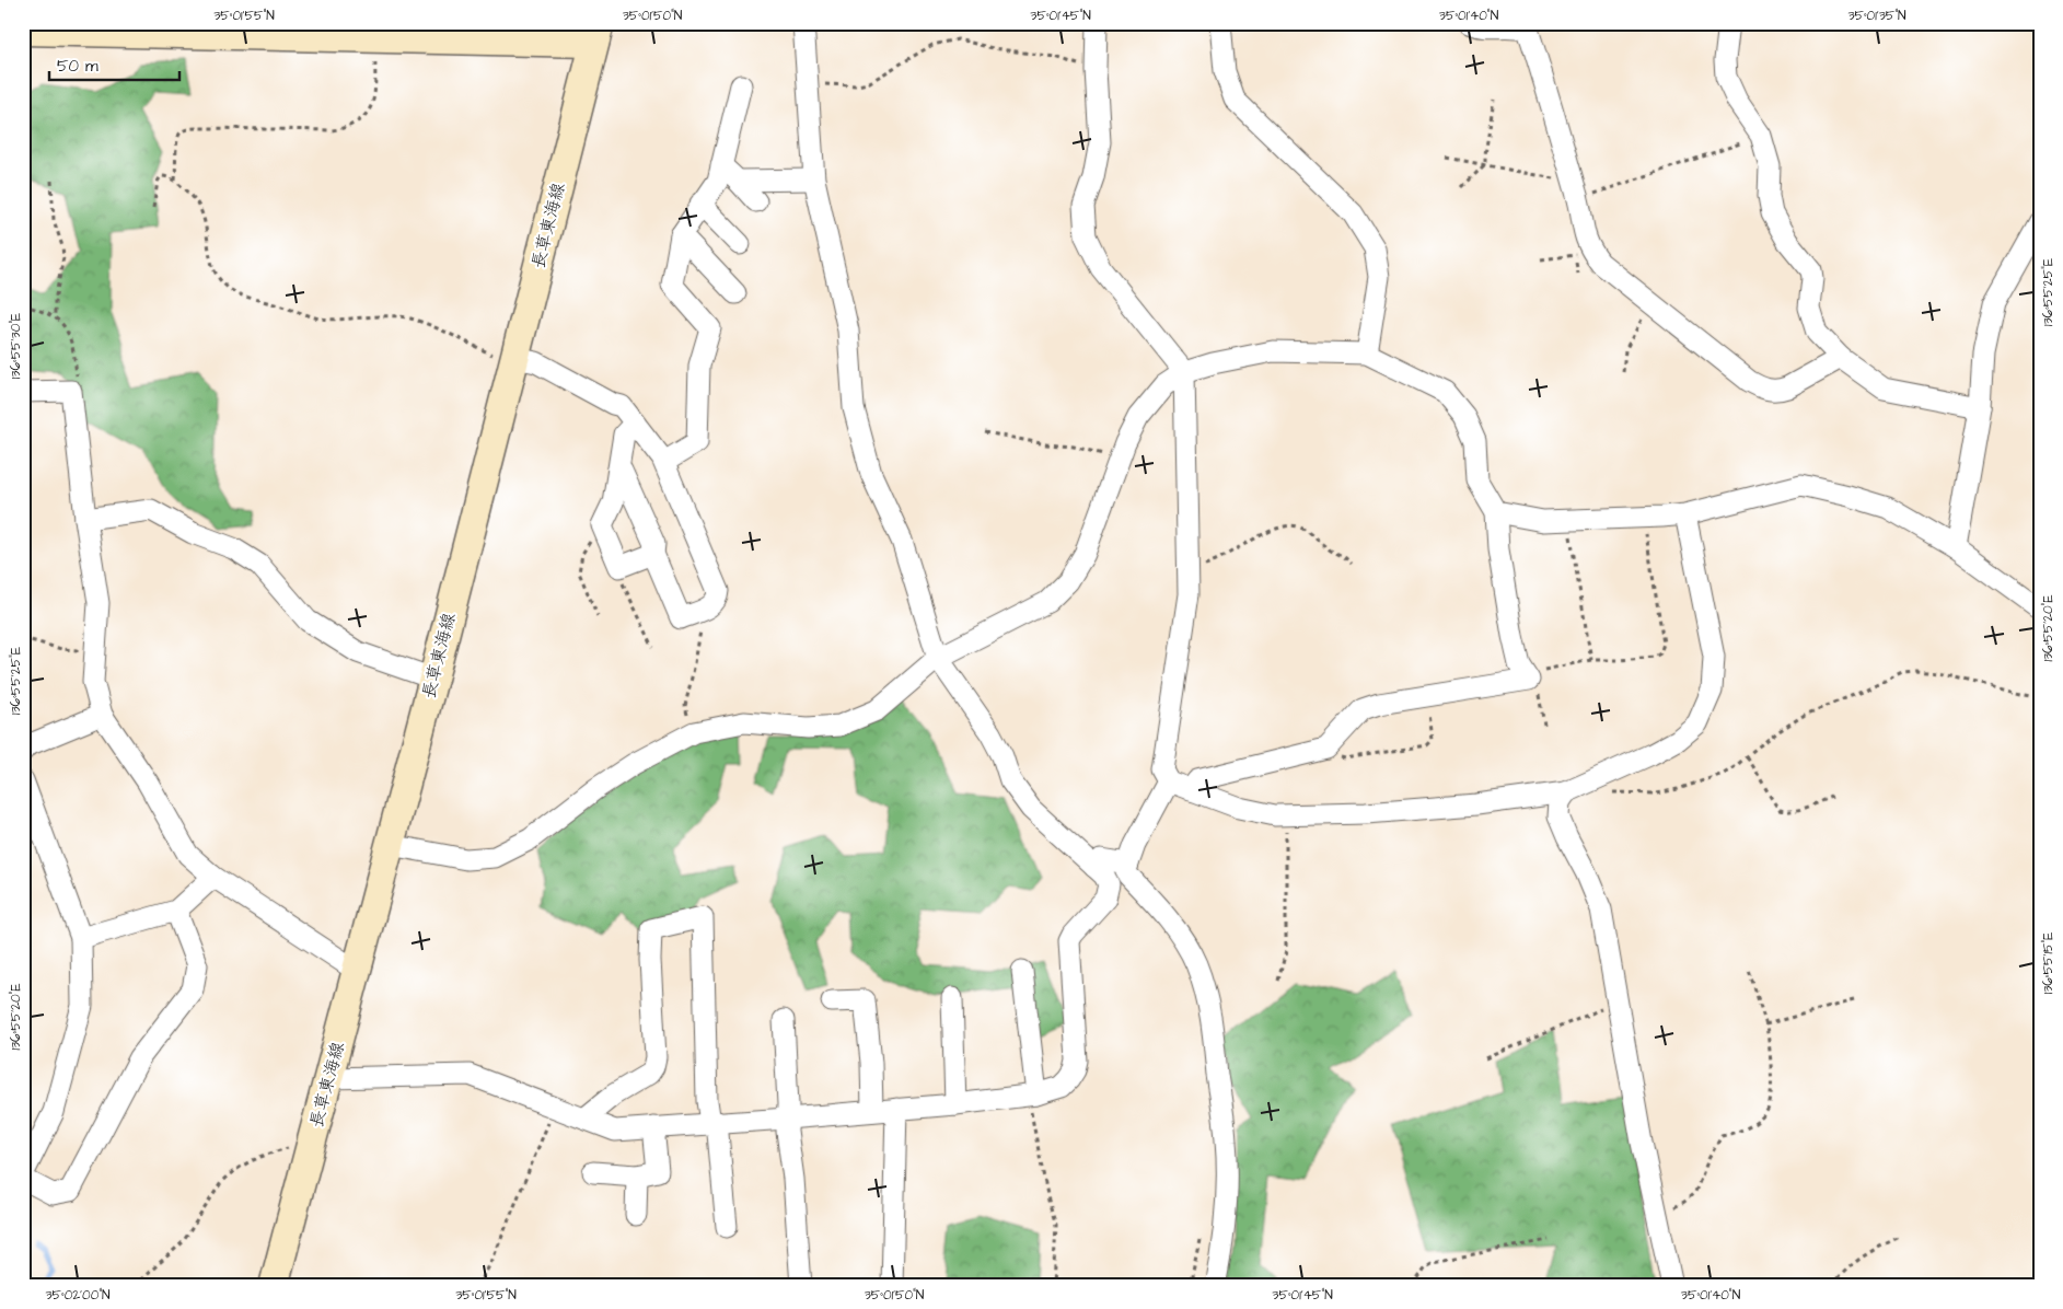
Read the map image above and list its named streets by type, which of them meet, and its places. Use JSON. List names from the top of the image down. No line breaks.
{"streets":{"main road":["長草東海線"]},"scale_bar":"50 m","coordinates":["35°01'55\"N","35°01'50\"N","35°01'45\"N","35°01'40\"N","35°01'35\"N","136°55'25\"E","136°55'30\"E","136°55'20\"E","136°55'15\"E","35°02'00\"N"]}
